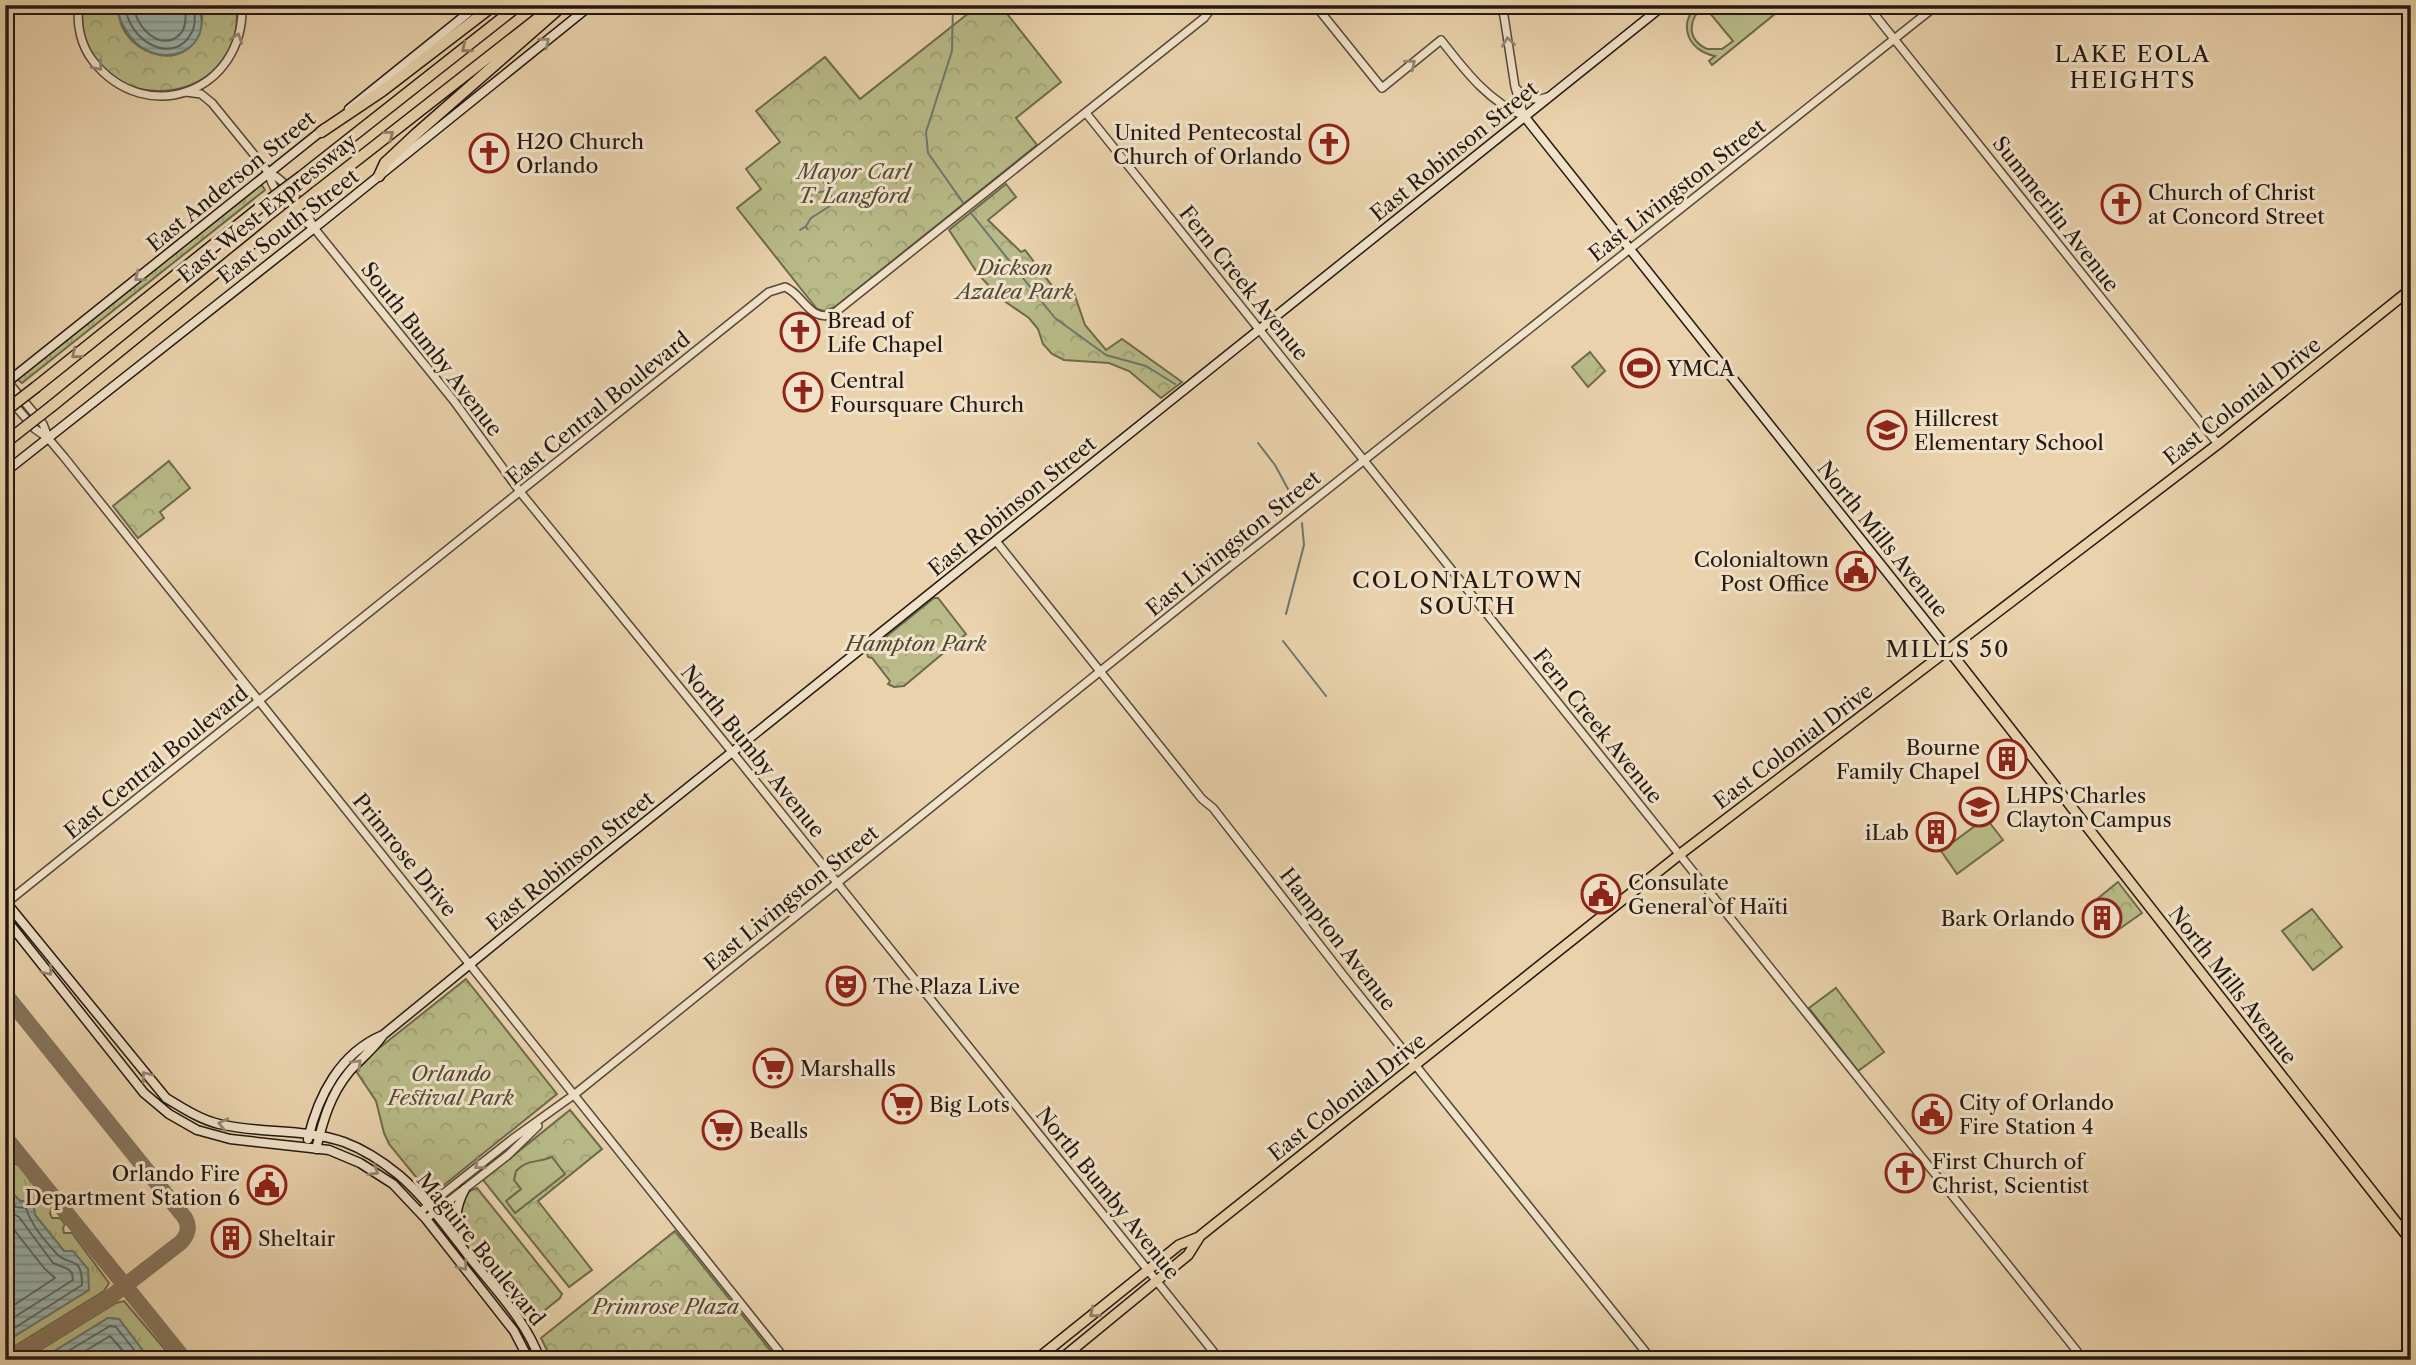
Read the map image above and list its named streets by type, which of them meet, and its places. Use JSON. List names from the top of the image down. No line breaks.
{"streets":{"highway":["East-West Expressway"],"main road":["East Robinson Street","East Anderson Street","East South Street","East Colonial Drive","North Mills Avenue","Maguire Boulevard"],"street":["East Livingston Street","Summerlin Avenue","Fern Creek Avenue","South Bumby Avenue","East Central Boulevard","North Bumby Avenue","Primrose Drive","Hampton Avenue"]},"crossings":[["East Robinson Street","Fern Creek Avenue"],["East Robinson Street","North Mills Avenue"],["East Robinson Street","North Bumby Avenue"],["East Robinson Street","Primrose Drive"],["East Robinson Street","Hampton Avenue"],["East Robinson Street","Maguire Boulevard"],["East Anderson Street","South Bumby Avenue"],["East Anderson Street","Primrose Drive"],["East Livingston Street","Summerlin Avenue"],["East Livingston Street","Fern Creek Avenue"],["East Livingston Street","North Mills Avenue"],["East Livingston Street","North Bumby Avenue"],["East Livingston Street","Primrose Drive"],["East Livingston Street","Hampton Avenue"],["East Livingston Street","Maguire Boulevard"],["Summerlin Avenue","East Colonial Drive"],["East South Street","South Bumby Avenue"],["East South Street","Primrose Drive"],["Fern Creek Avenue","East Colonial Drive"],["Fern Creek Avenue","East Central Boulevard"],["South Bumby Avenue","East Central Boulevard"],["South Bumby Avenue","North Bumby Avenue"],["East Colonial Drive","North Mills Avenue"],["East Colonial Drive","North Bumby Avenue"],["East Colonial Drive","Hampton Avenue"],["East Central Boulevard","North Bumby Avenue"],["East Central Boulevard","Primrose Drive"],["East Central Boulevard","Maguire Boulevard"]],"one_way":["East Anderson Street","East South Street"],"districts":["LAKE EOLA HEIGHTS","COLONIALTOWN SOUTH","MILLS 50"],"parks":["Mayor Carl T. Langford","Dickson Azalea Park","Hampton Park","Orlando Festival Park","Primrose Plaza"],"places":{"church":["United Pentecostal Church of Orlando","H2O Church Orlando","Church of Christ at Concord Street","Bread of Life Chapel","Central Foursquare Church","First Church of Christ, Scientist"],"sports":["YMCA"],"school or university":["Hillcrest Elementary School","LHPS Charles Clayton Campus"],"public building":["Colonialtown Post Office","Consulate General of Haïti","City of Orlando Fire Station 4","Orlando Fire Department Station 6"],"building":["Bourne Family Chapel","iLab","Bark Orlando","Sheltair"],"theatre":["The Plaza Live"],"supermarket":["Marshalls","Big Lots","Bealls"]}}
